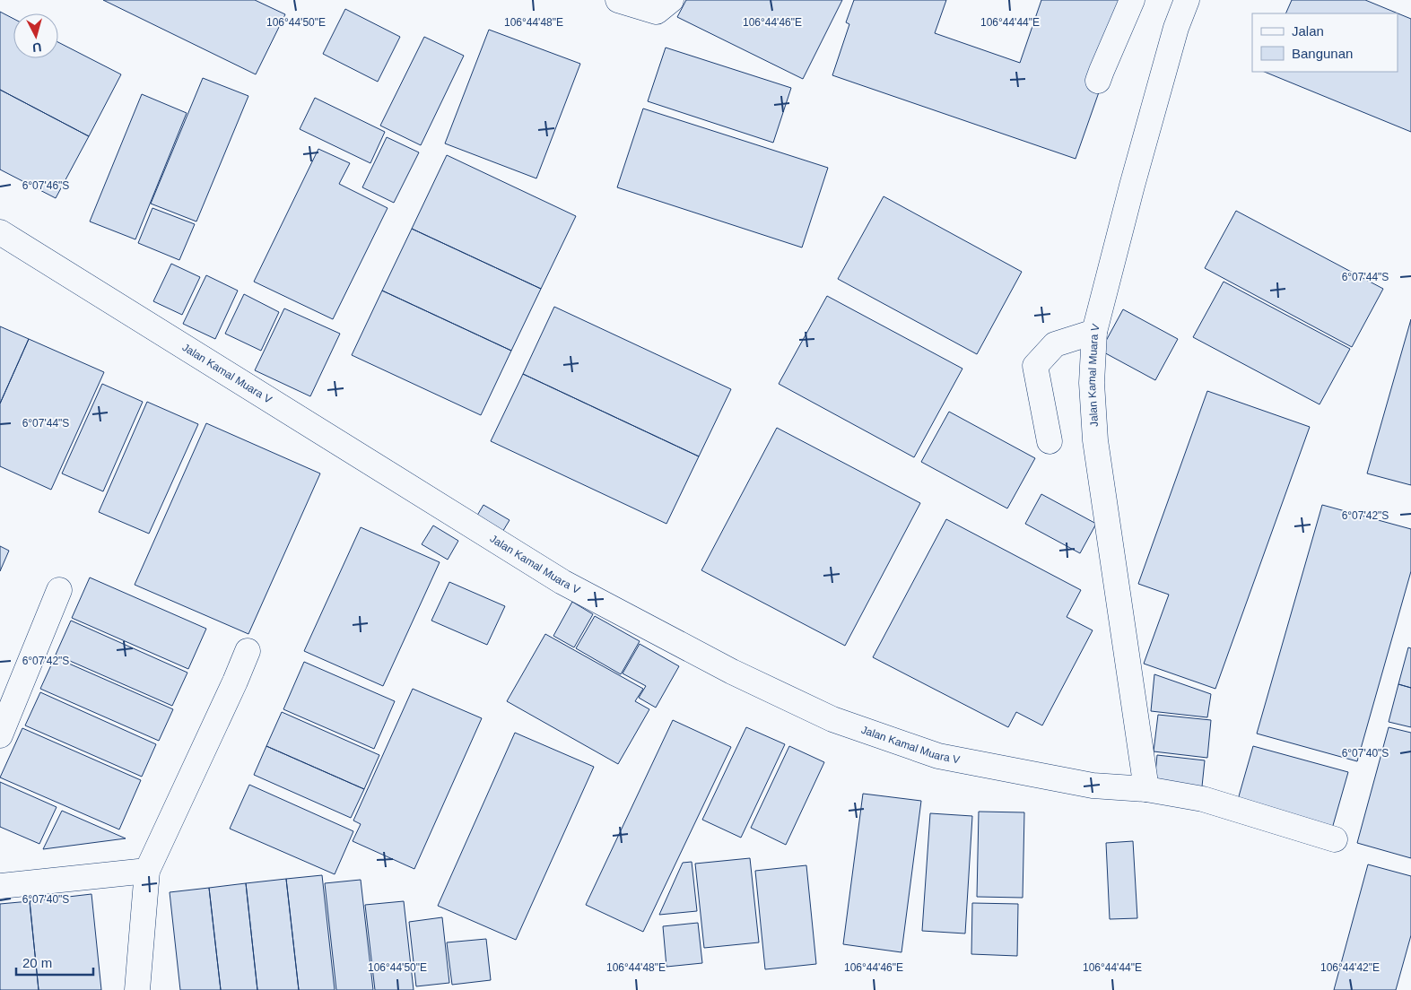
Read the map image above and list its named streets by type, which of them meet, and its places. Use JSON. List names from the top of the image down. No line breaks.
{"streets":{"street":["Jalan Kamal Muara V"]},"legend":["Jalan","Bangunan"],"scale_bar":"20 m","north":"bottom","coordinates":["106°44'50\"E","106°44'48\"E","106°44'46\"E","106°44'44\"E","6°07'46\"S","6°07'44\"S","6°07'42\"S","6°07'40\"S","106°44'42\"E"]}
